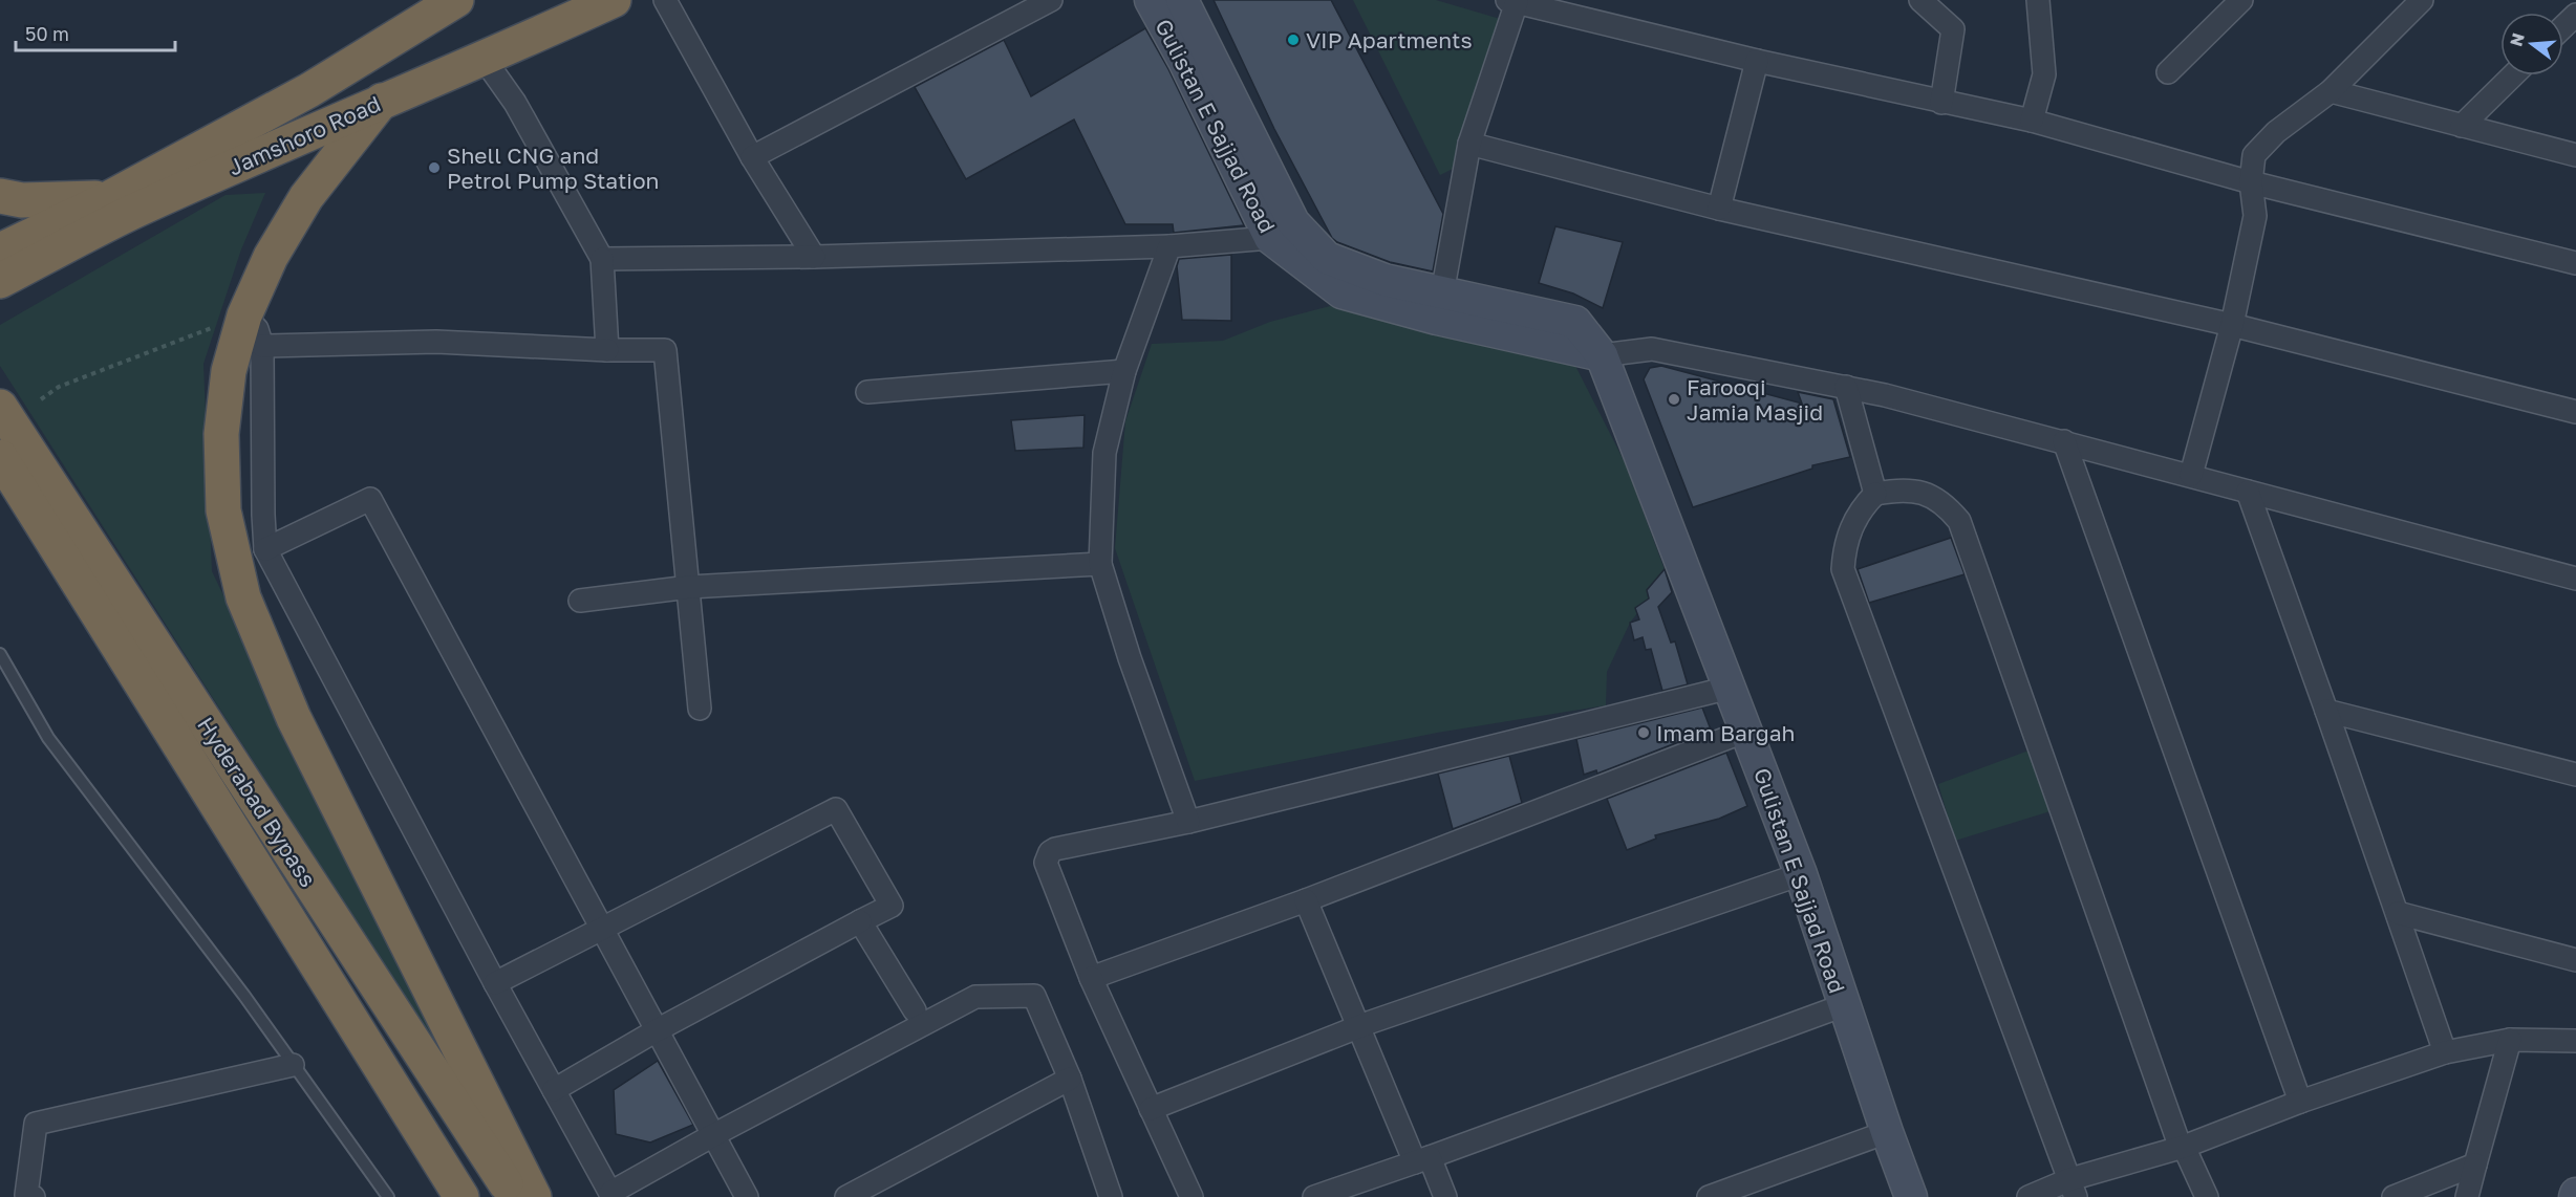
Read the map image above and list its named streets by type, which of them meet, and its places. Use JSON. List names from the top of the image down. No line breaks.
{"streets":{"highway":["Jamshoro Road","Hyderabad Bypass"],"street":["Gulistan E Sajjad Road"]},"places":["VIP Apartments","Shell CNG and Petrol Pump Station","Farooqi Jamia Masjid","Imam Bargah"],"scale_bar":"50 m","north":"left"}
